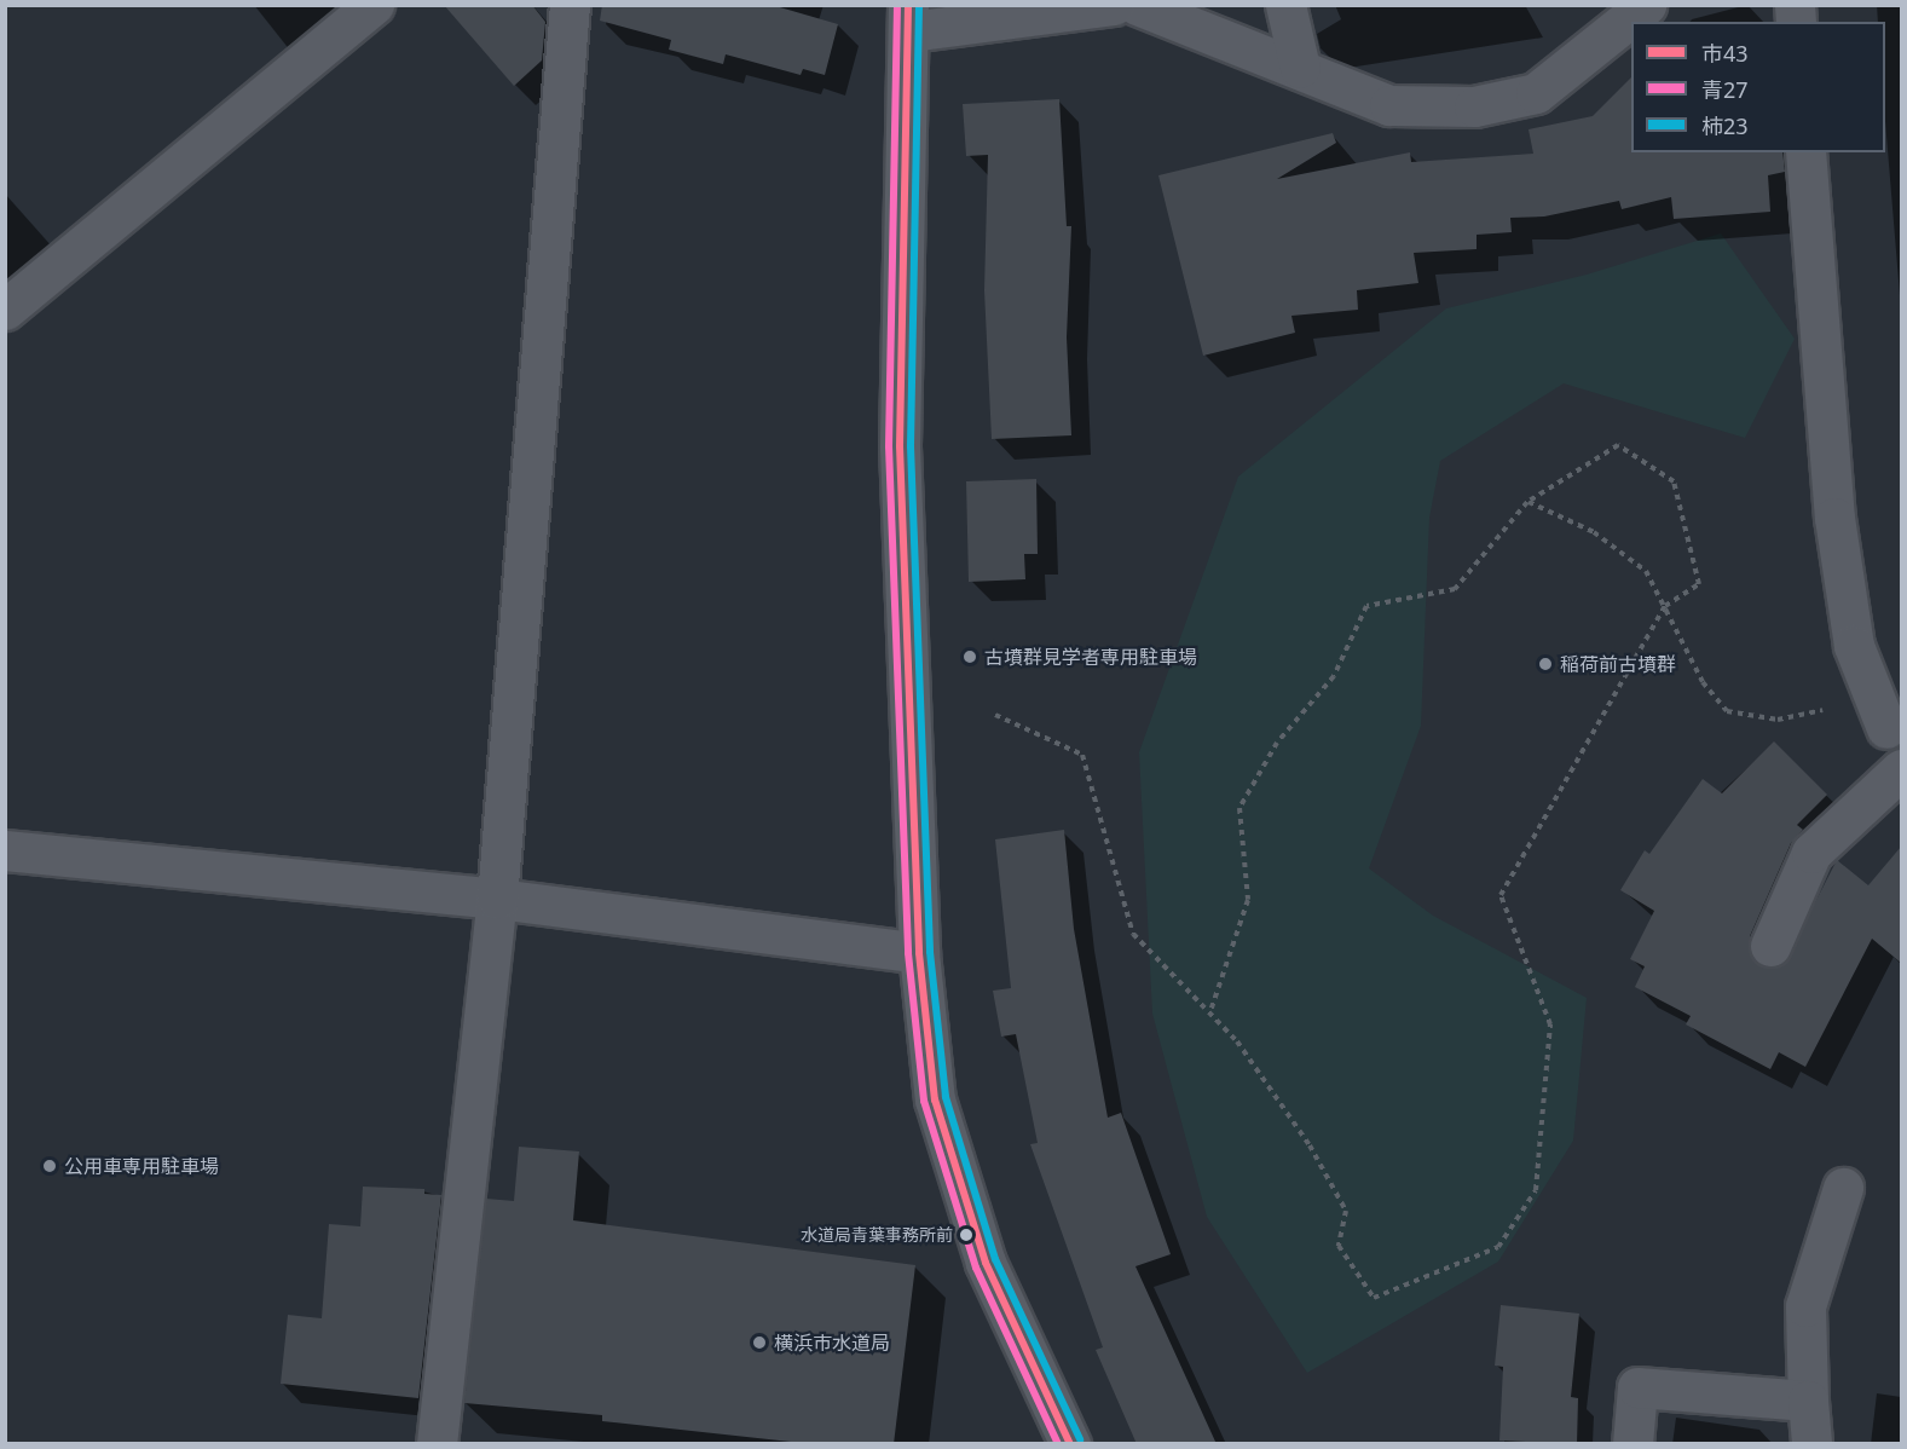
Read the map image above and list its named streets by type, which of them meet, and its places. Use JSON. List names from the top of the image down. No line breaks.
{"places":["古墳群見学者専用駐車場","稲荷前古墳群","公用車専用駐車場","水道局青葉事務所前","横浜市水道局"],"lines":["transit line 市43","transit line 青27","transit line 柿23"],"legend":["市43","青27","柿23"]}
